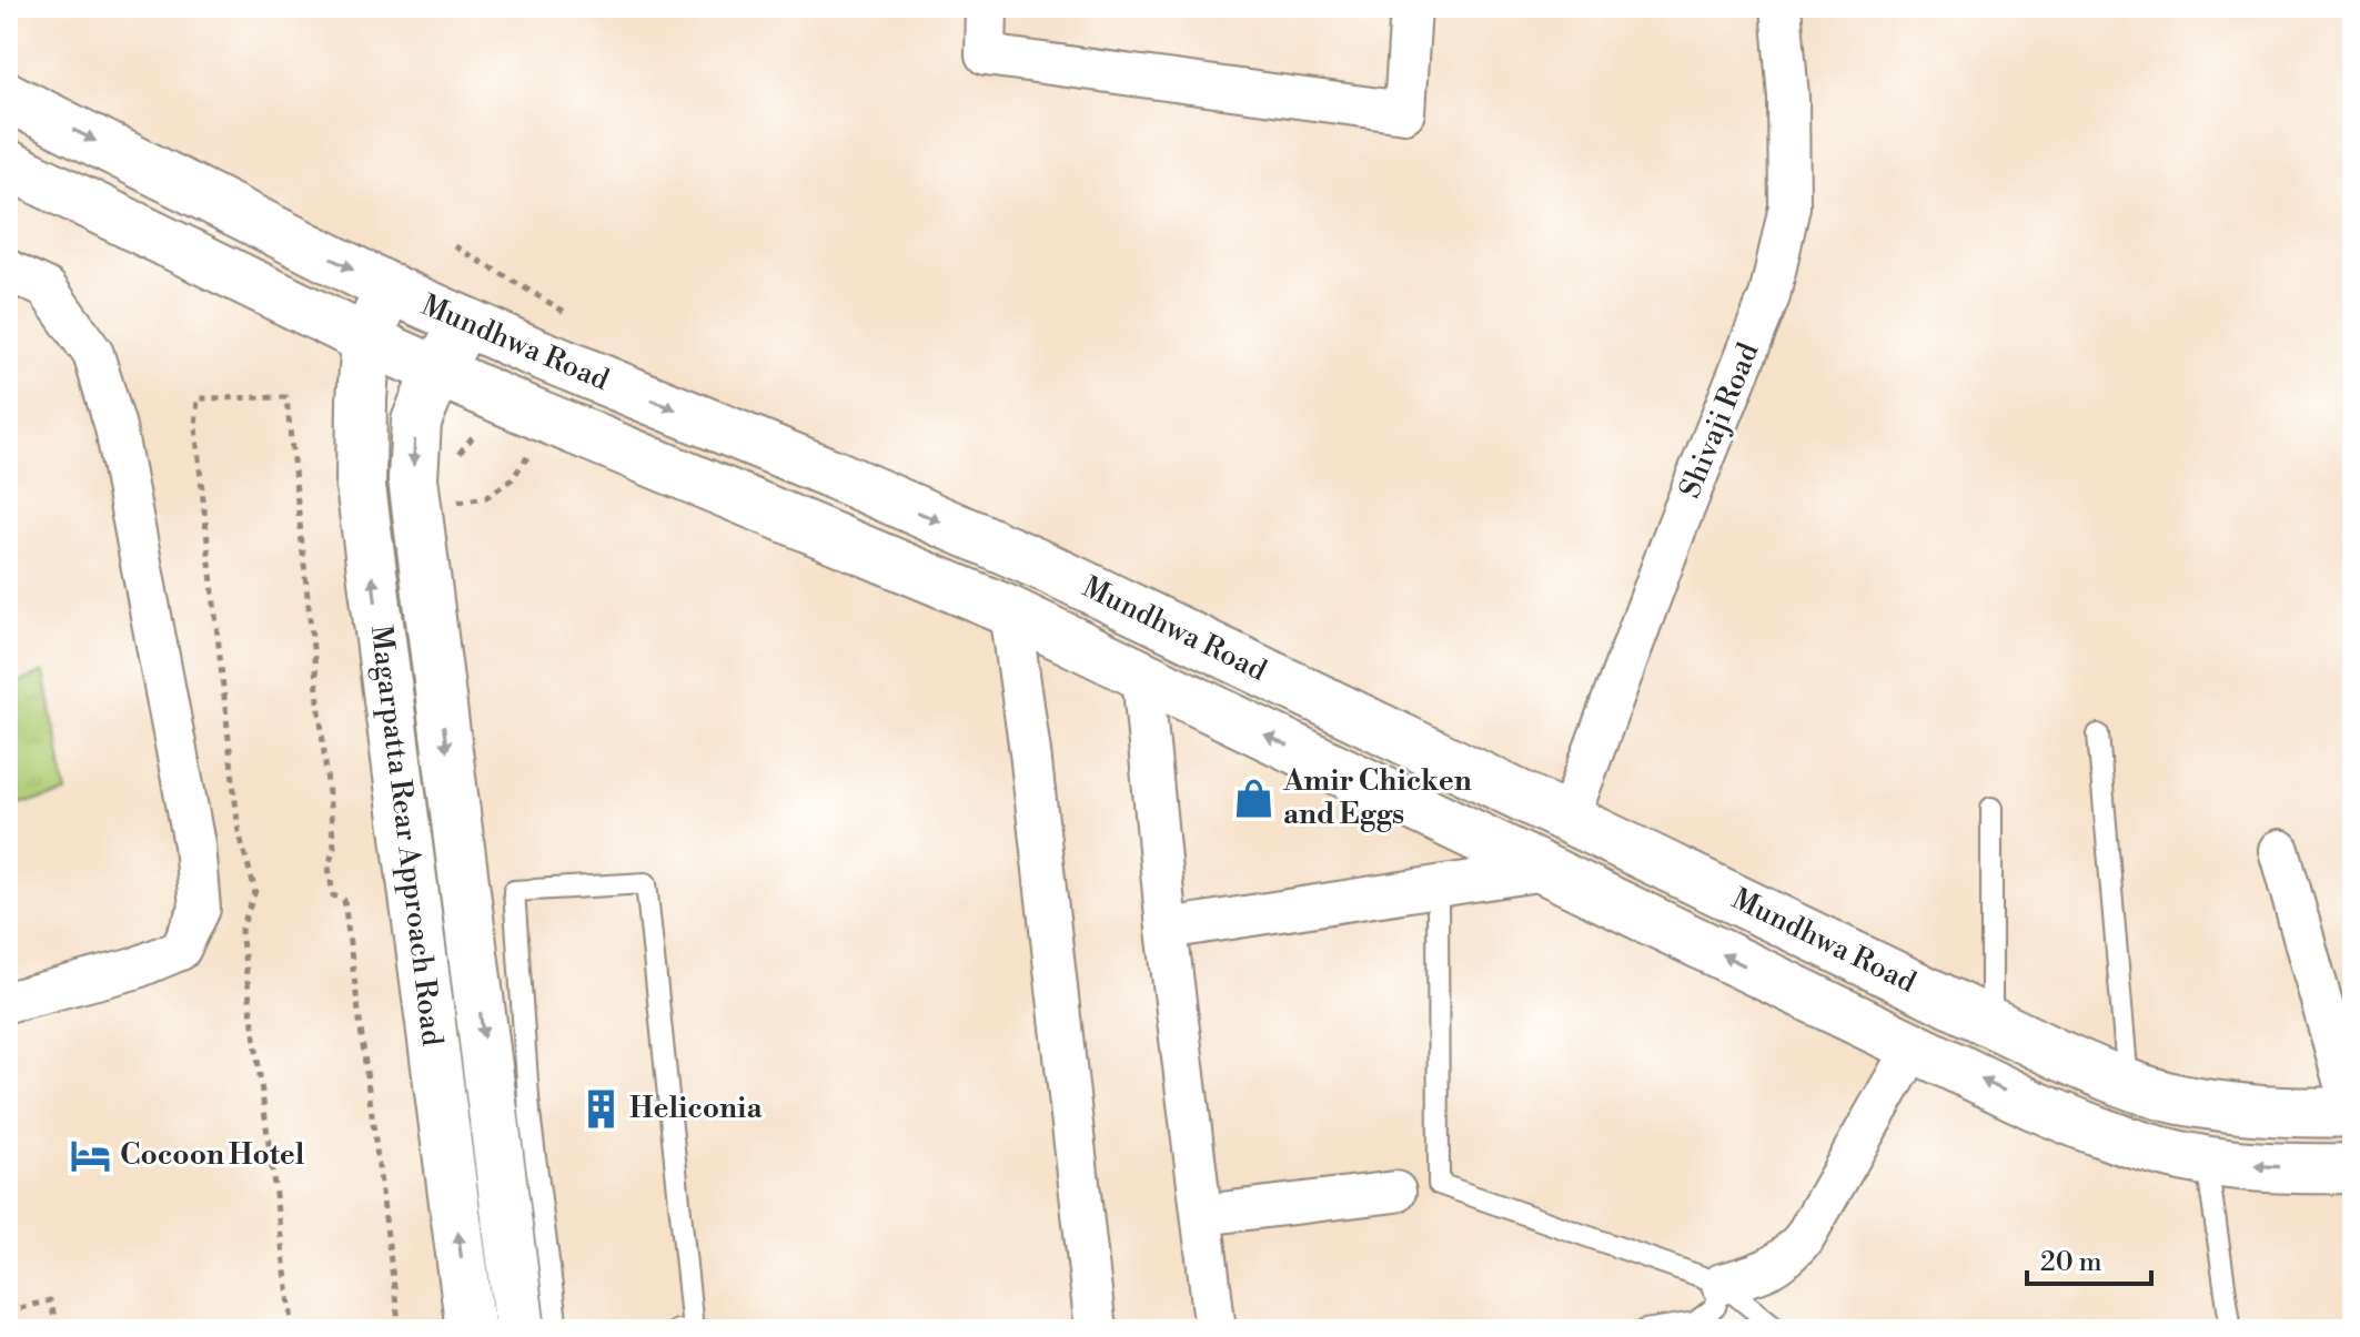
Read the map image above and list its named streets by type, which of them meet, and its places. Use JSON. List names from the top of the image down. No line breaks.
{"streets":{"main road":["Mundhwa Road","Magarpatta Rear Approach Road"],"street":["Shivaji Road"]},"crossings":[["Mundhwa Road","Shivaji Road"],["Mundhwa Road","Magarpatta Rear Approach Road"]],"places":{"shop":["Amir Chicken and Eggs"],"building":["Heliconia"],"hotel":["Cocoon Hotel"]},"scale_bar":"20 m"}
